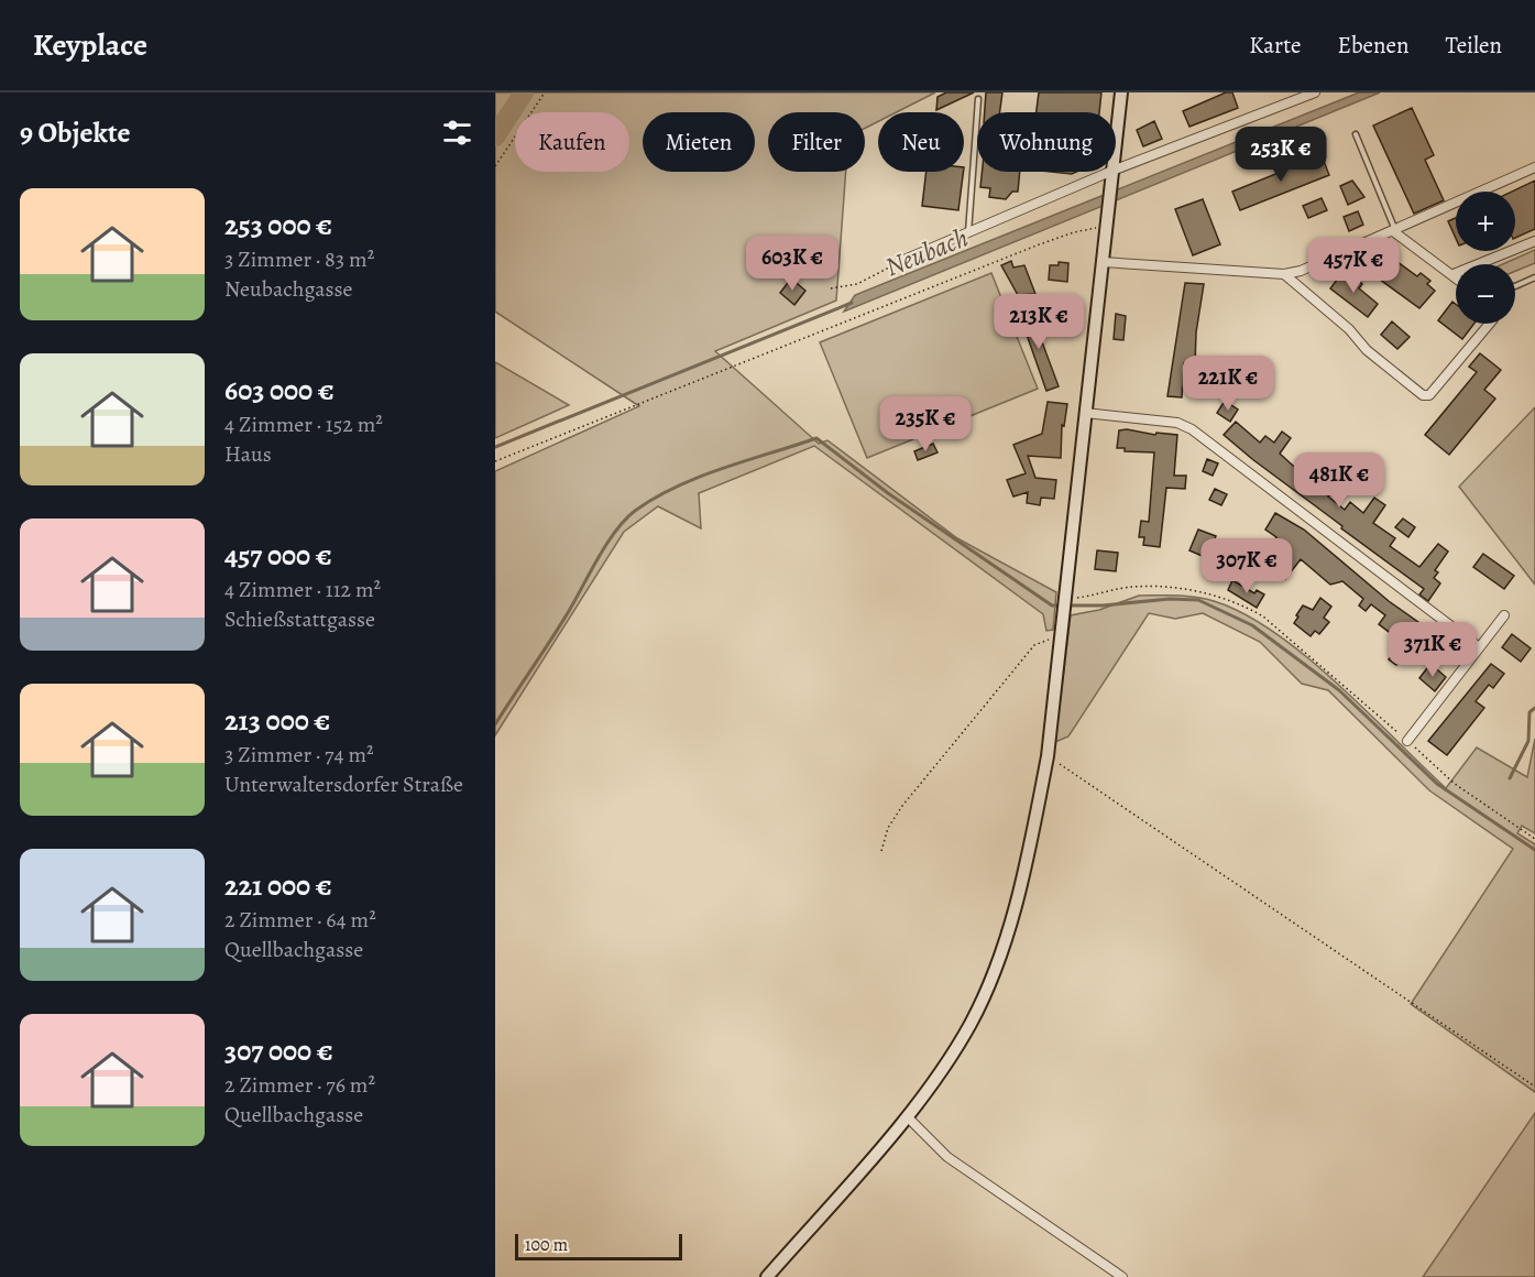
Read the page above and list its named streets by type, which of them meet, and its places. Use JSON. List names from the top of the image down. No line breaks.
{"water":["Neubach"],"scale_bar":"100 m","page":{"header":"Keyplace","nav":["Karte","Ebenen","Teilen"],"heading":"9 Objekte","chip":["Kaufen","Mieten","Filter","Neu","Wohnung"],"price":["253K €","603K €","457K €","213K €","221K €","235K €","481K €","307K €","371K €"],"list":[{"name":"253 000 €","note":"3 Zimmer · 83 m² · Neubachgasse"},{"name":"603 000 €","note":"4 Zimmer · 152 m² · Haus"},{"name":"457 000 €","note":"4 Zimmer · 112 m² · Schießstattgasse"},{"name":"213 000 €","note":"3 Zimmer · 74 m² · Unterwaltersdorfer Straße"},{"name":"221 000 €","note":"2 Zimmer · 64 m² · Quellbachgasse"},{"name":"307 000 €","note":"2 Zimmer · 76 m² · Quellbachgasse"}],"map_buttons":["+","−"],"scale":"100 m"}}
